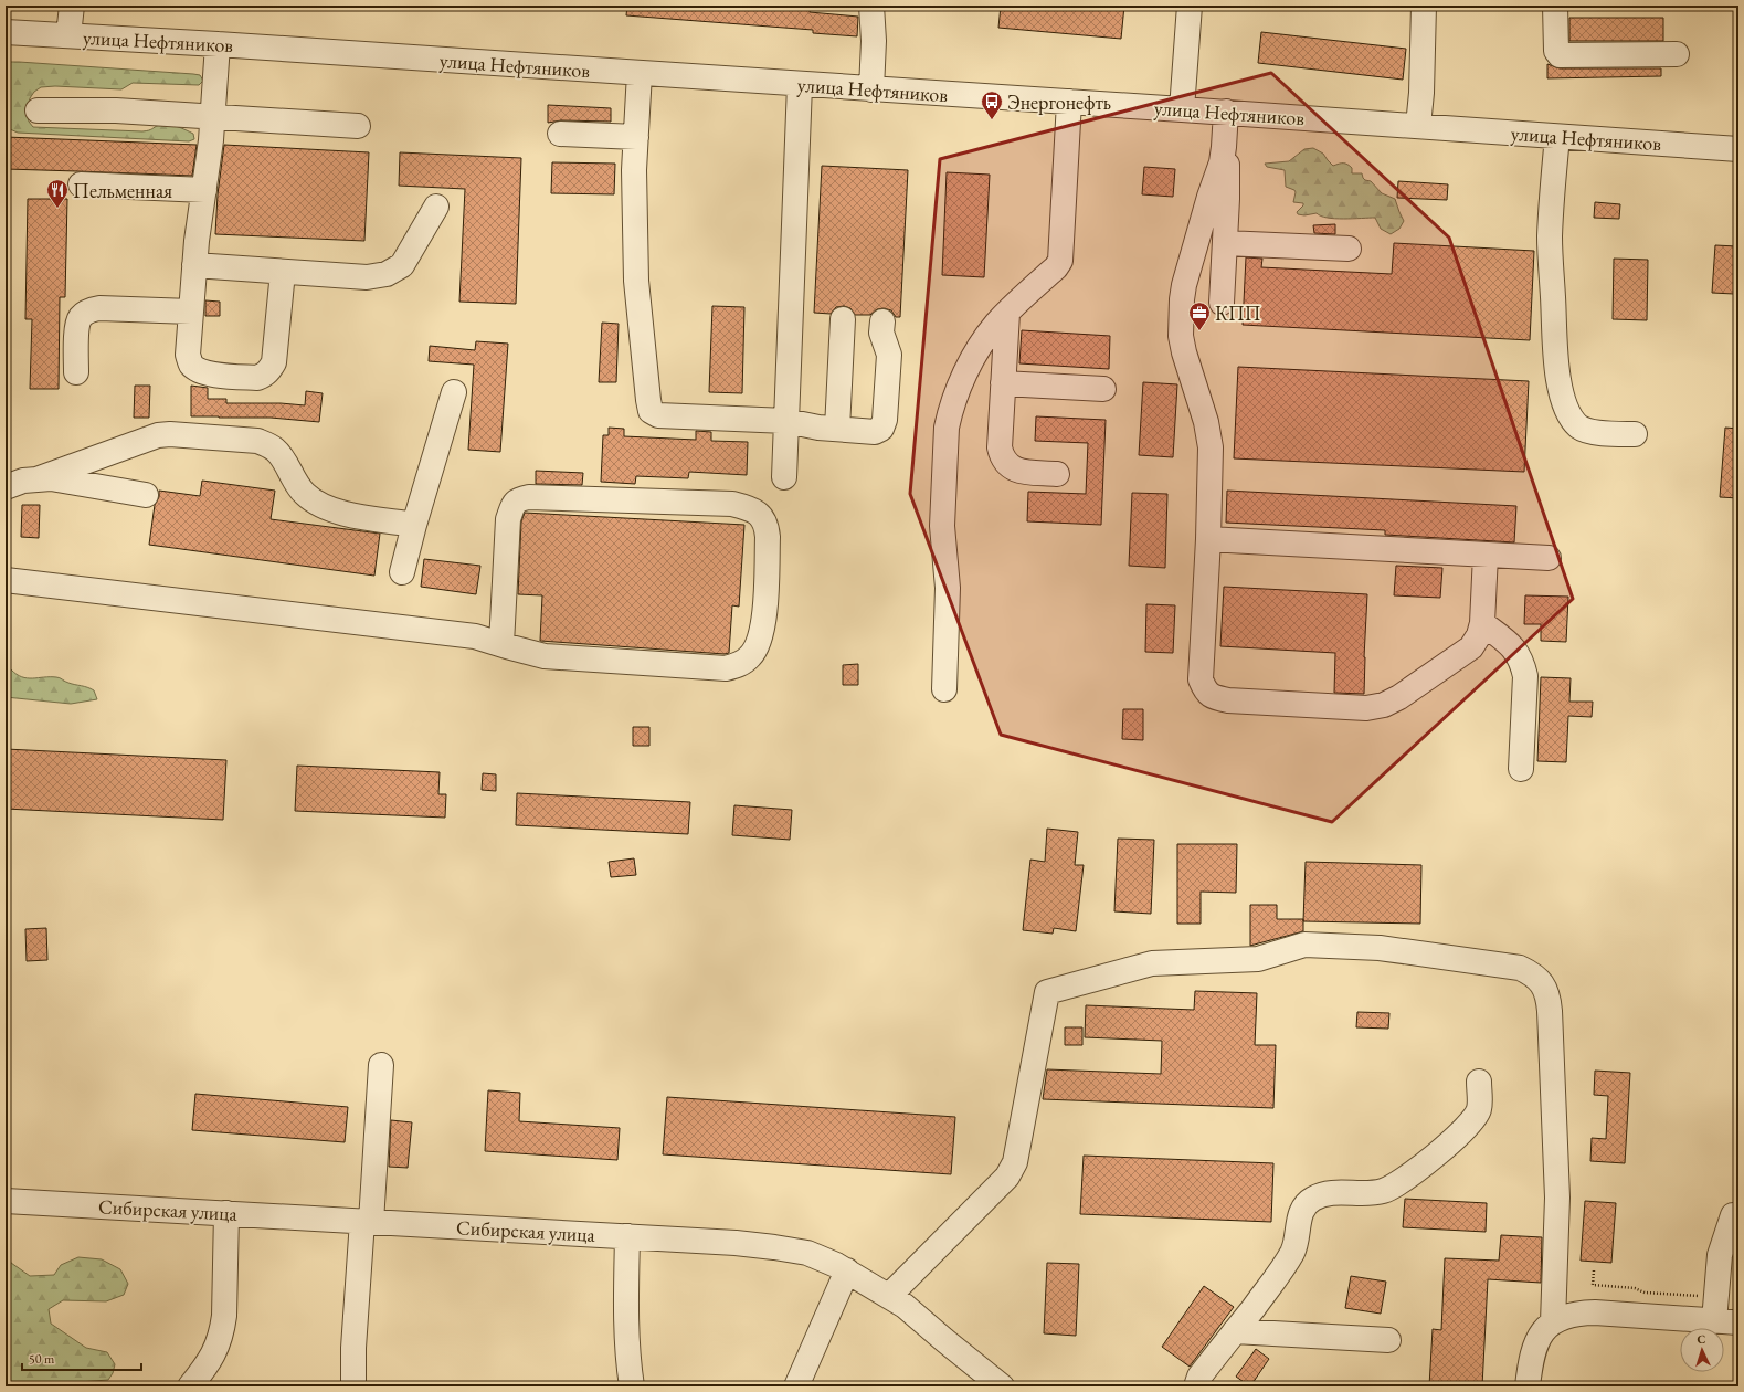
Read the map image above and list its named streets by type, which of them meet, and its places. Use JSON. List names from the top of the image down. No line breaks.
{"streets":{"street":["улица Нефтяников","Сибирская улица"]},"places":{"bus stop":["Энергонефть"],"restaurant":["Пельменная"],"office":["КПП"]},"scale_bar":"50 m","north":"top"}
